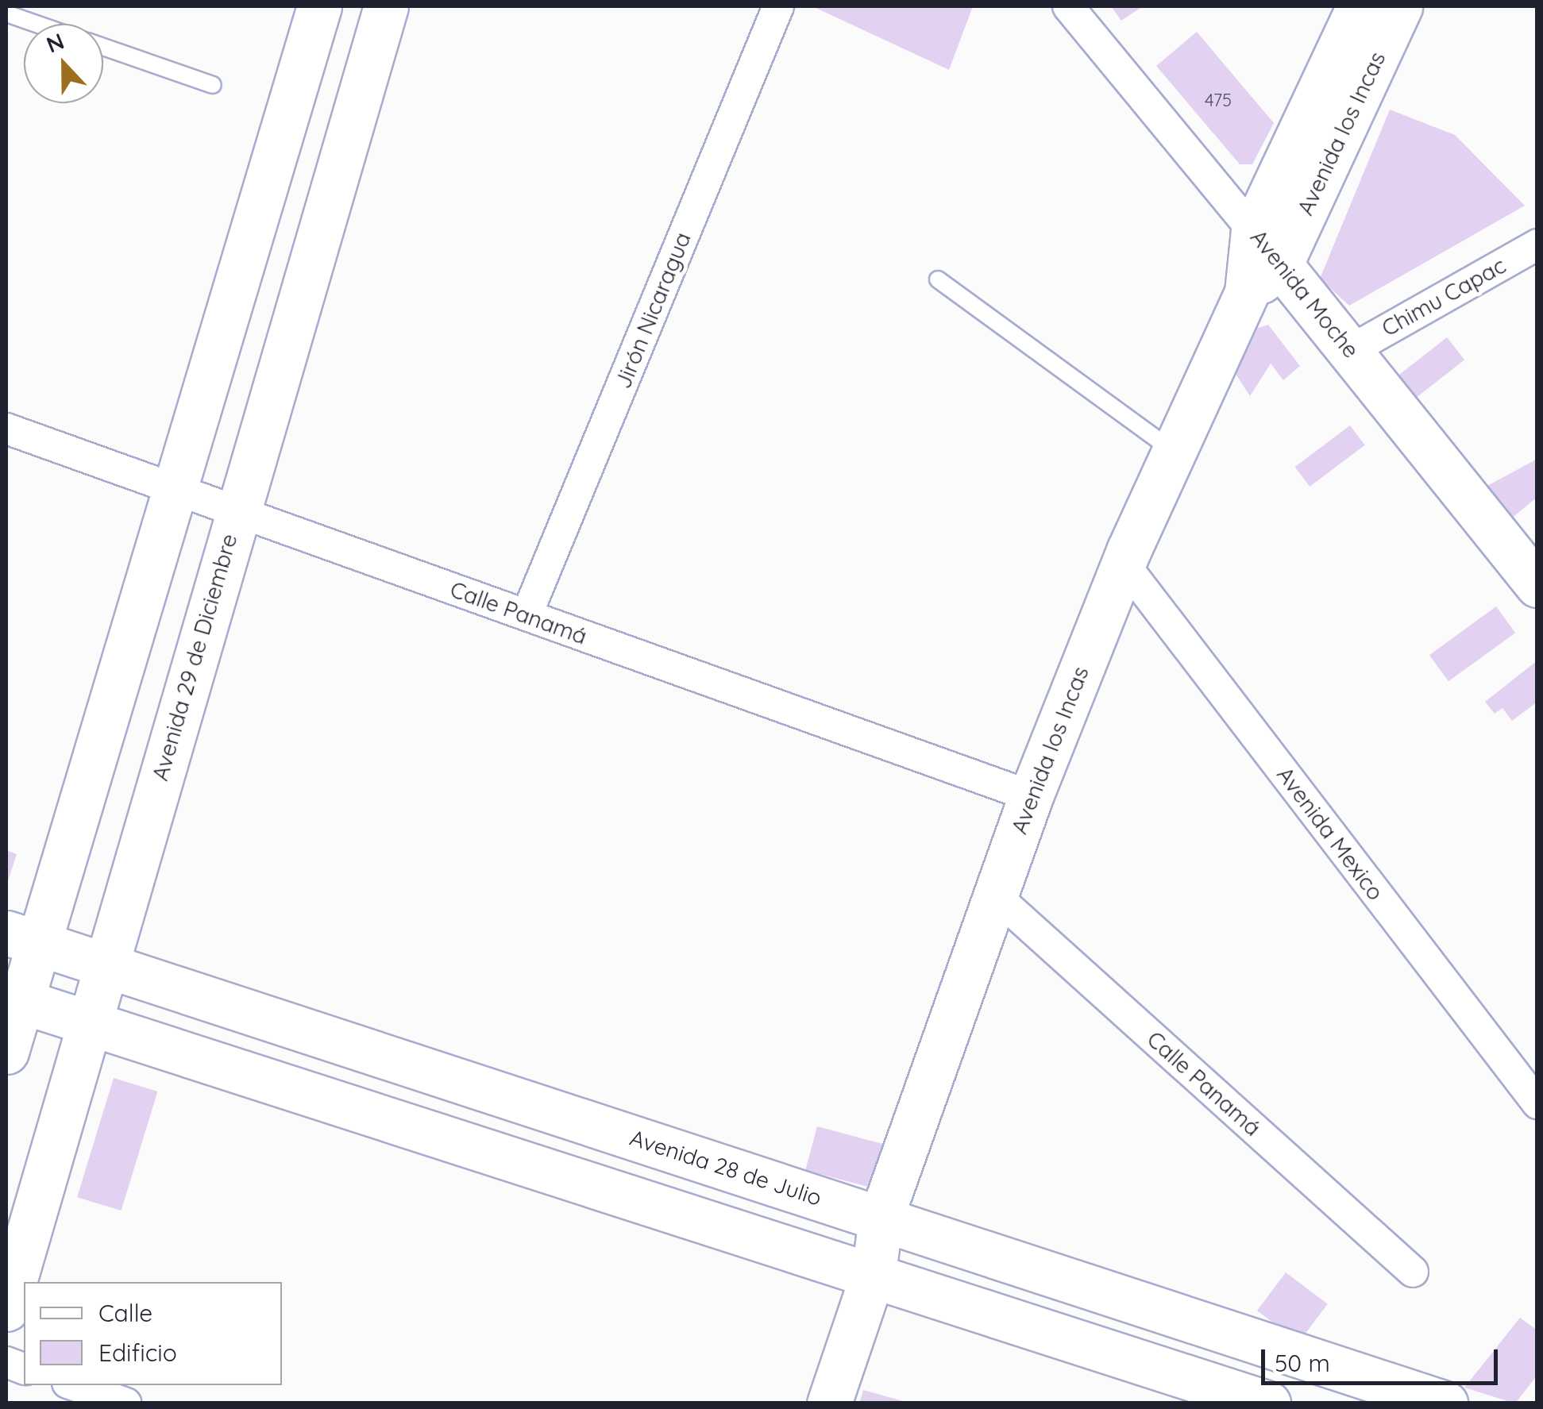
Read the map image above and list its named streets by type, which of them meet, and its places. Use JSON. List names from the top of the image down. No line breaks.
{"streets":{"street":["Avenida los Incas","Avenida Moche","Chimu Capac","Jirón Nicaragua","Calle Panamá","Avenida 29 de Diciembre","Avenida Mexico","Avenida 28 de Julio"]},"crossings":[["Avenida los Incas","Avenida Moche"],["Avenida los Incas","Calle Panamá"],["Avenida los Incas","Avenida Mexico"],["Avenida los Incas","Avenida 28 de Julio"],["Avenida Moche","Chimu Capac"],["Jirón Nicaragua","Calle Panamá"],["Calle Panamá","Avenida 29 de Diciembre"],["Avenida 29 de Diciembre","Avenida 28 de Julio"]],"house_numbers":["475"],"legend":["Calle","Edificio"],"scale_bar":"50 m","north":"top"}
